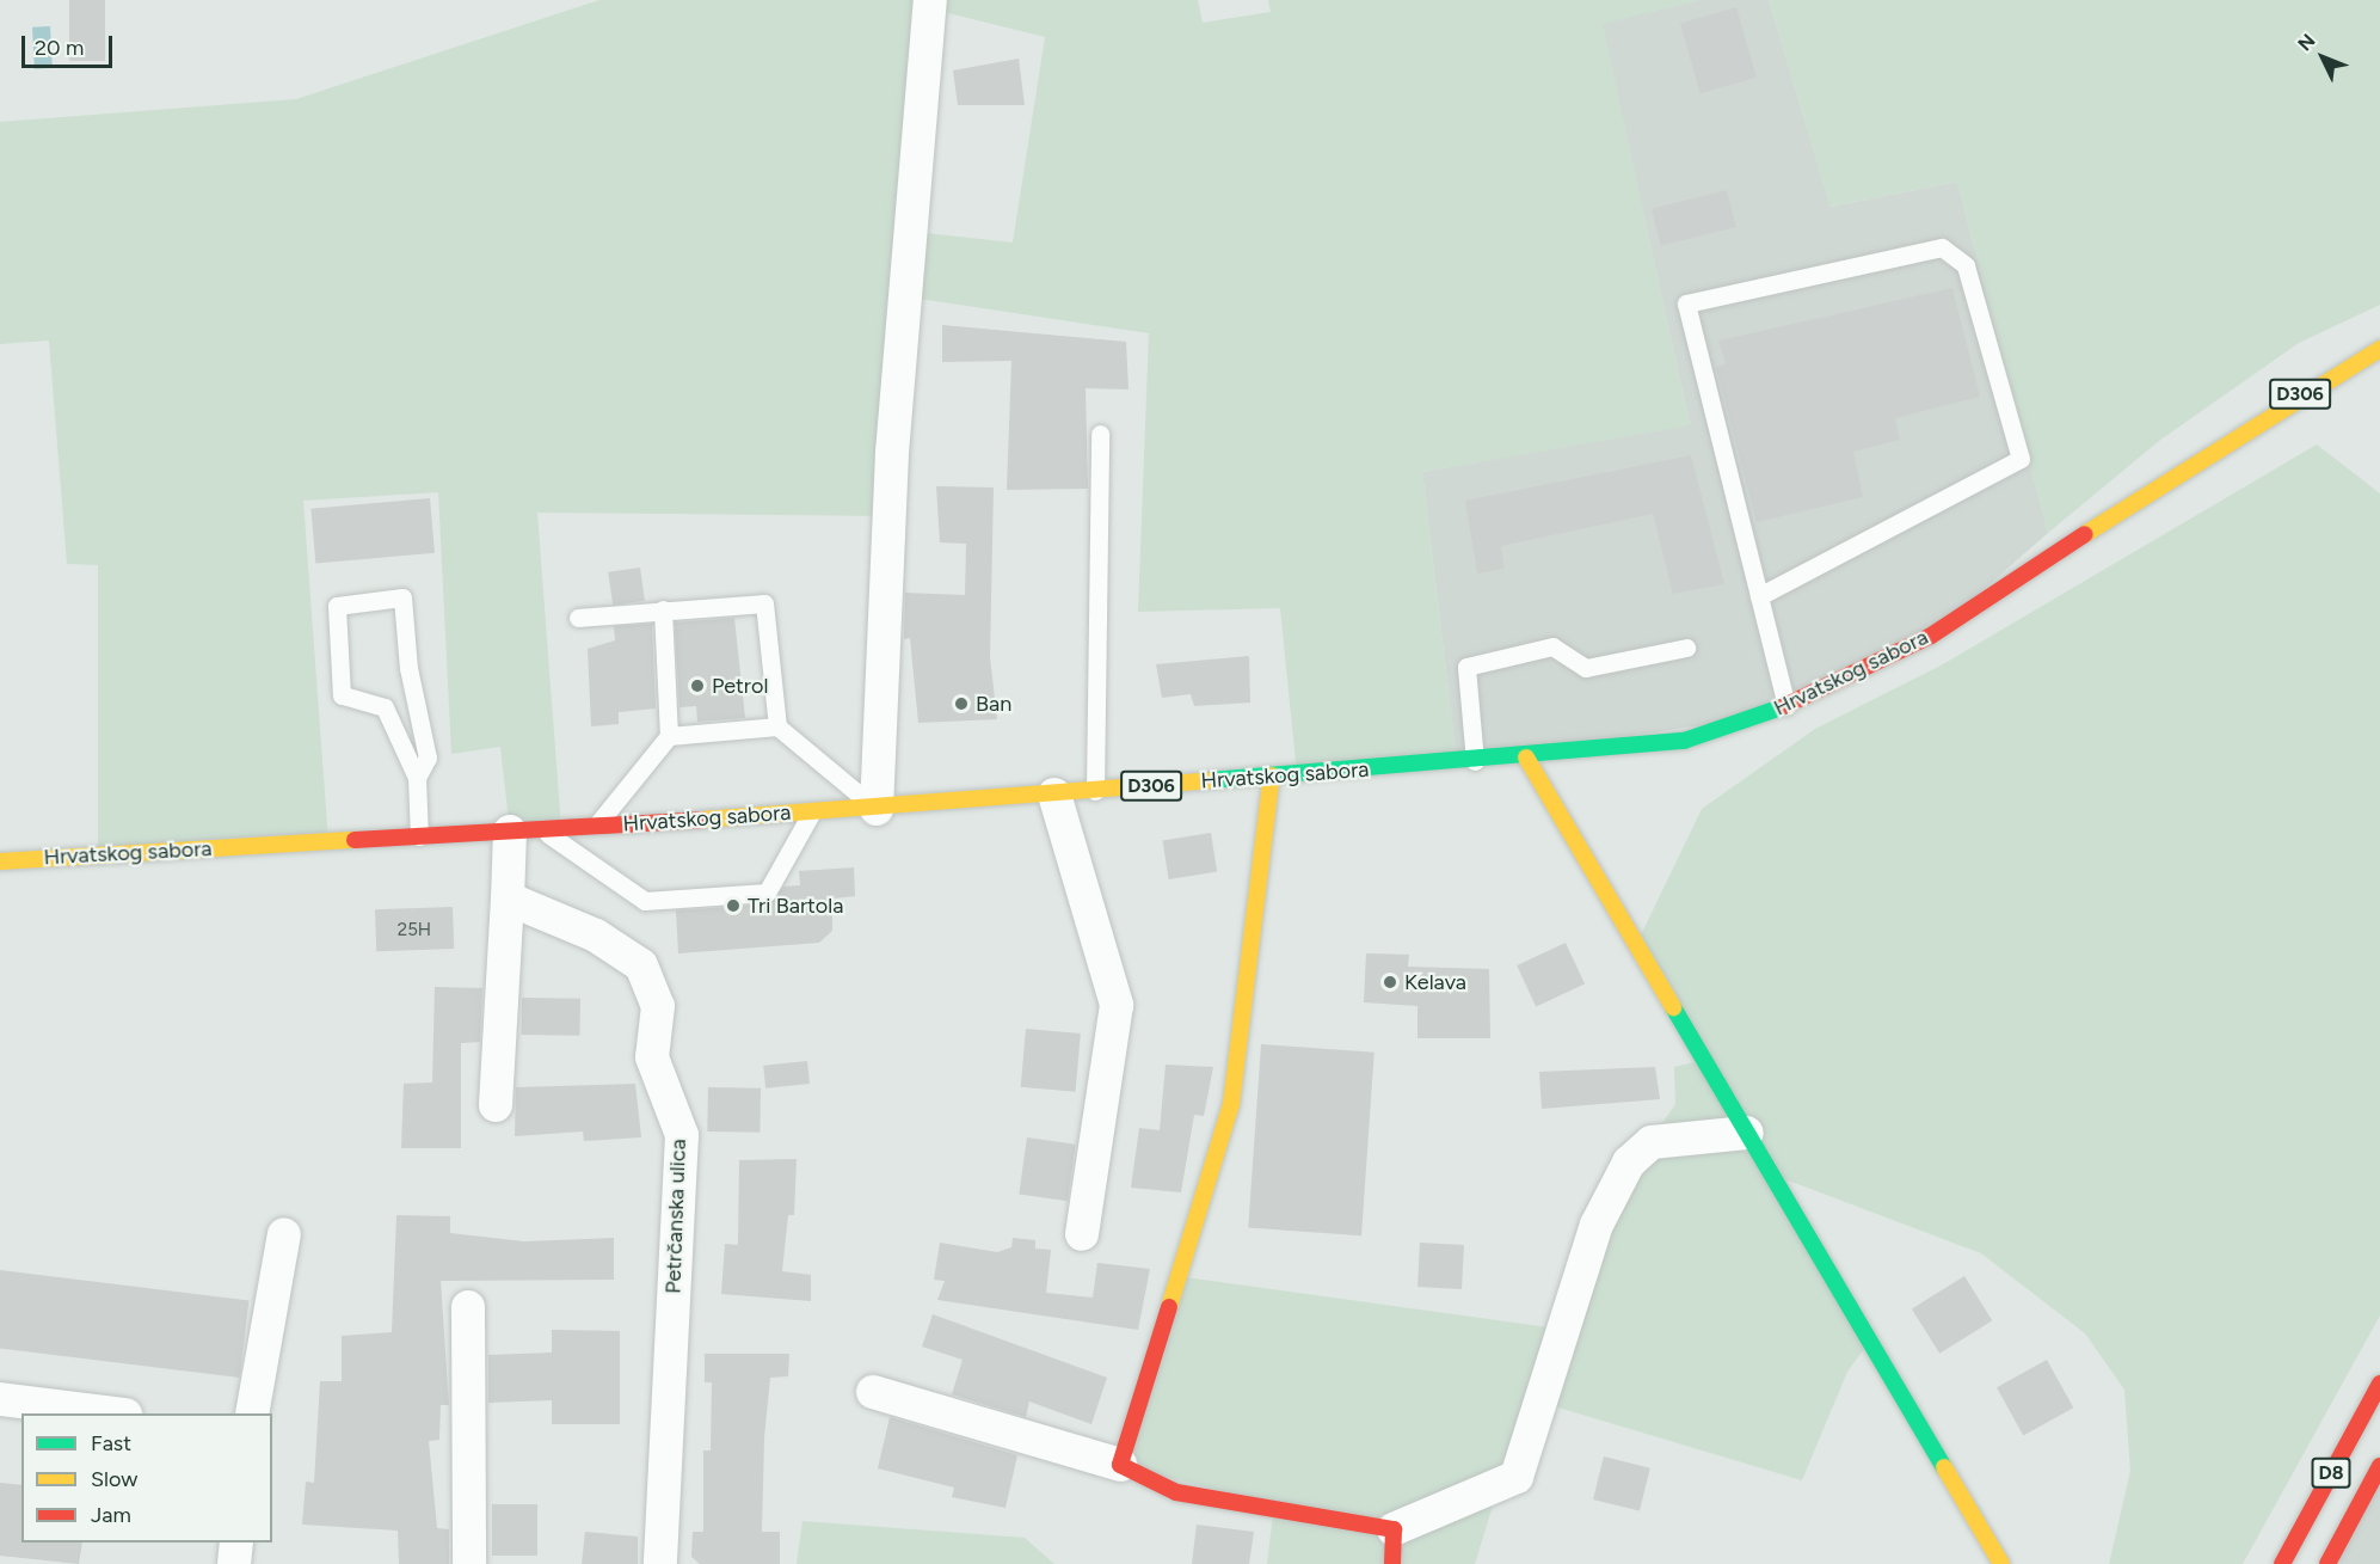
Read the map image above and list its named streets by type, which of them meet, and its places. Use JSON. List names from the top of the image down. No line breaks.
{"streets":{"main road":["D306","Hrvatskog sabora","D8"],"street":["Petrčanska ulica"]},"places":["Petrol","Ban","Tri Bartola","Kelava"],"house_numbers":["25H"],"legend":["Fast","Slow","Jam"],"scale_bar":"20 m","north":"top left"}
